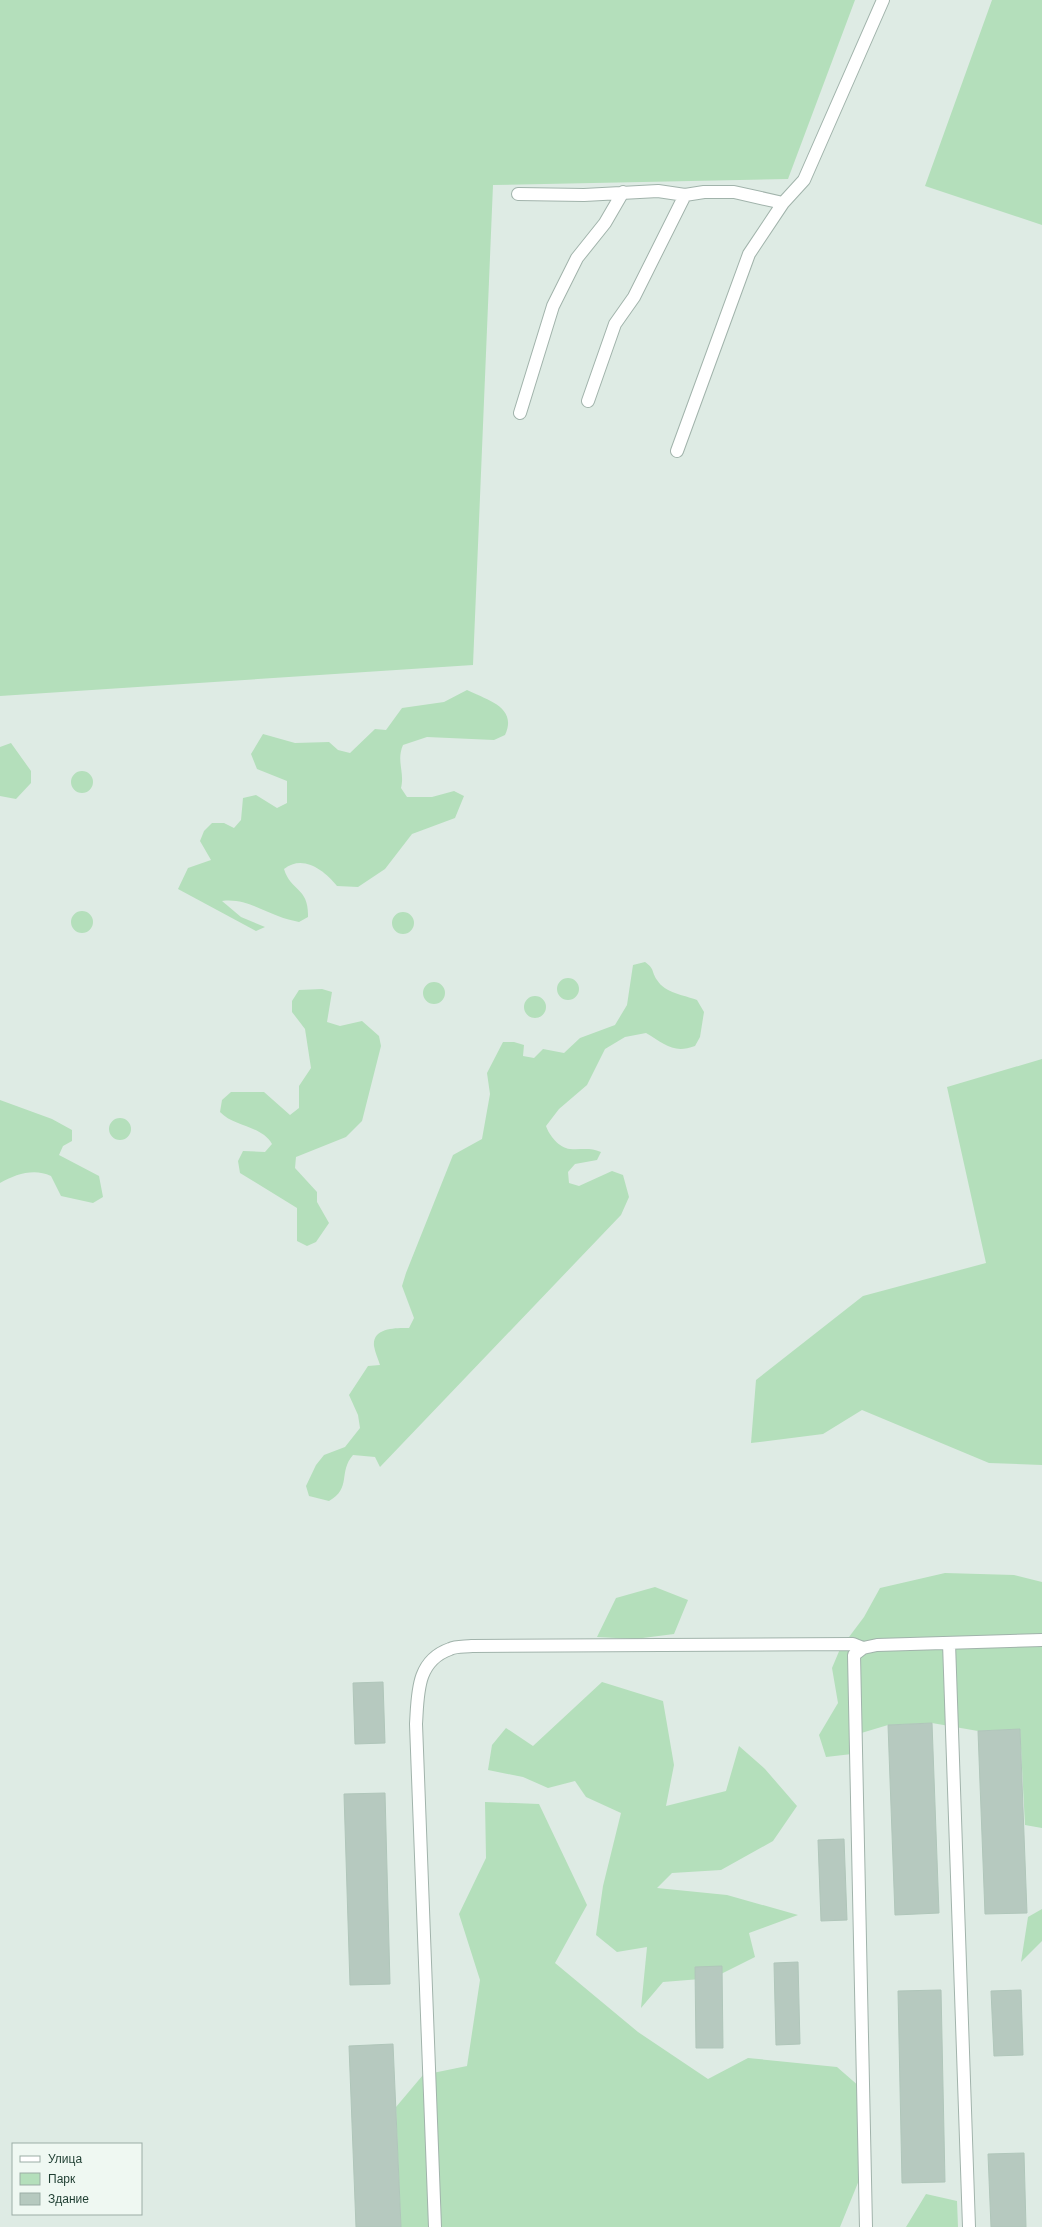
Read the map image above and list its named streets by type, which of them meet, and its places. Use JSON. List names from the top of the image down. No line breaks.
{"legend":["Улица","Парк","Здание"]}
